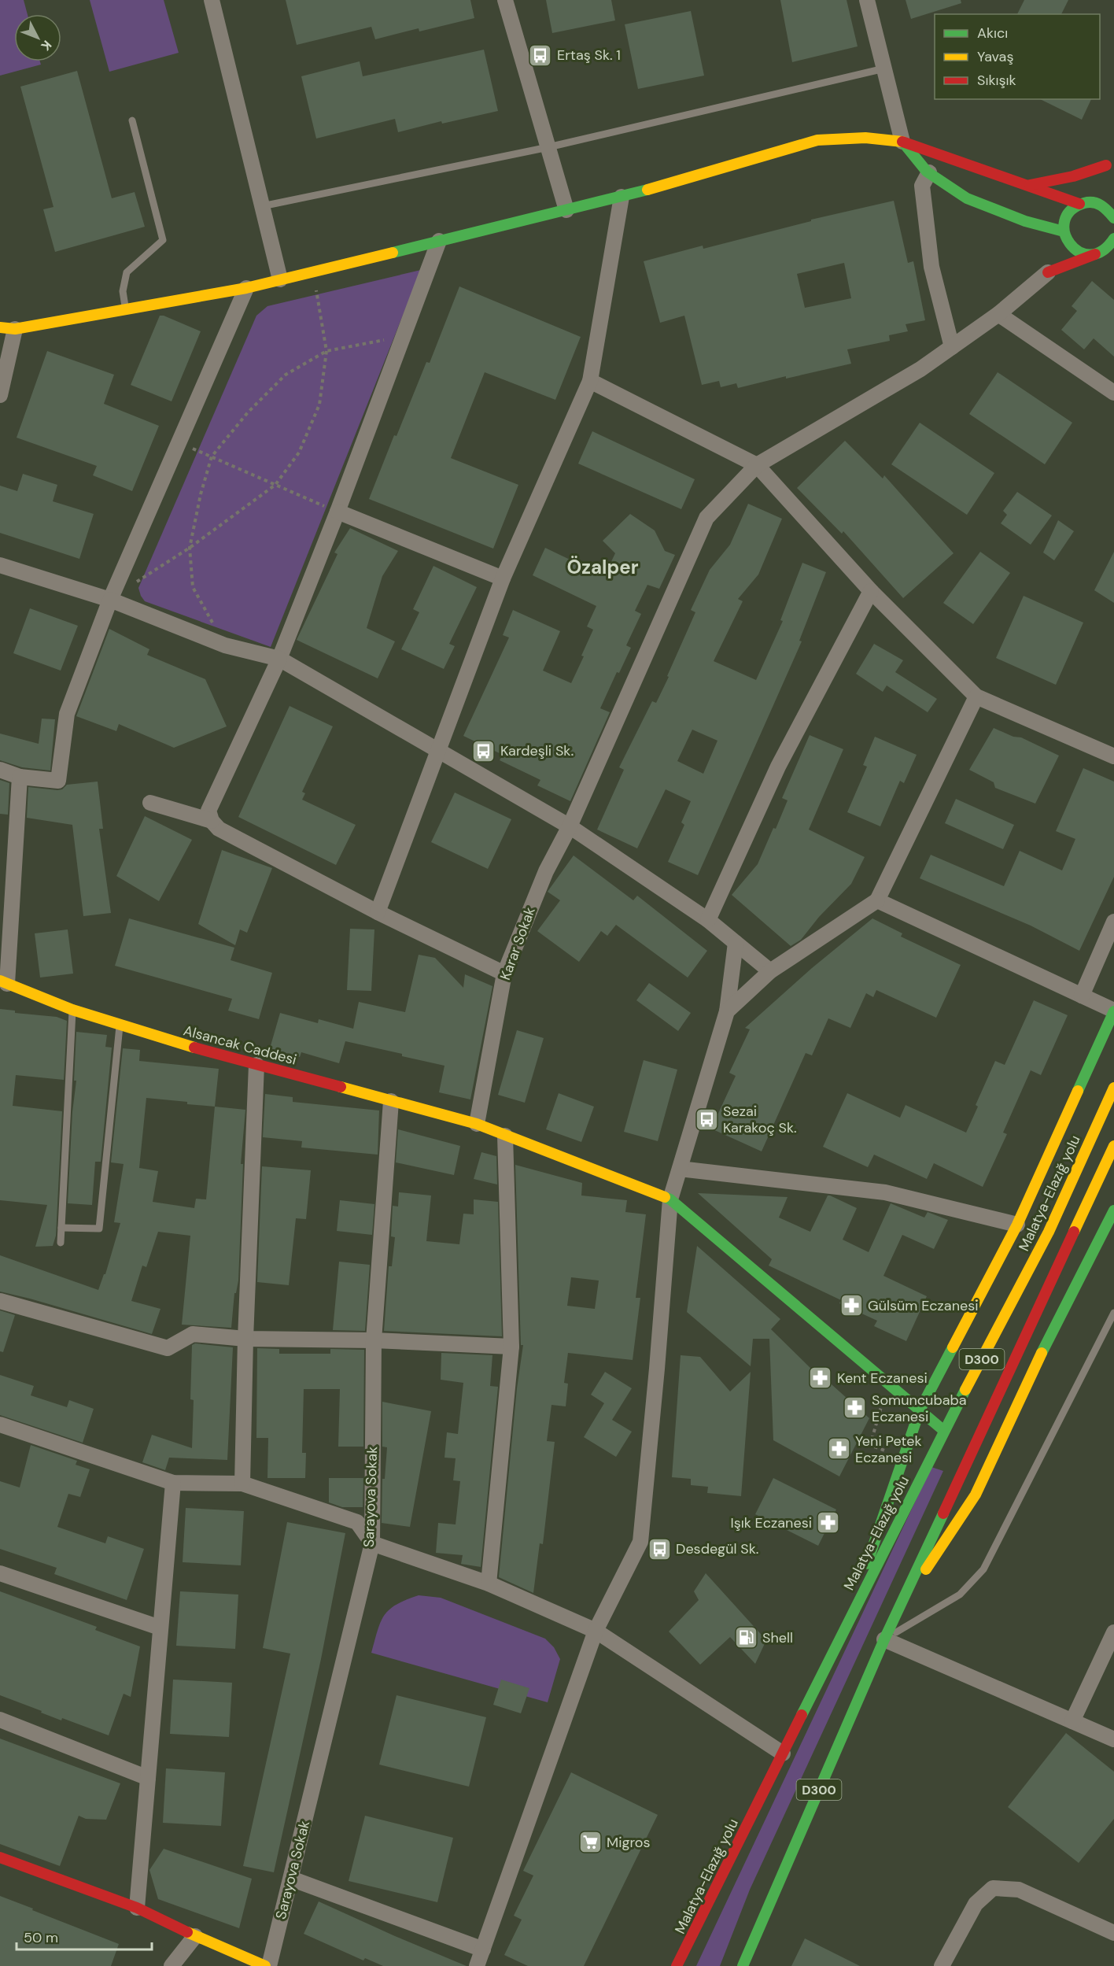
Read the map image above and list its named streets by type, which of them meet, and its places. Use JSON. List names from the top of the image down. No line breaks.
{"streets":{"main road":["Alsancak Caddesi","Malatya-Elazığ yolu","D300"],"street":["Karar Sokak","Sarayova Sokak"]},"crossings":[["Karar Sokak","Alsancak Caddesi"],["Alsancak Caddesi","Malatya-Elazığ yolu"],["Alsancak Caddesi","Sarayova Sokak"]],"districts":["Özalper"],"places":{"bus stop":["Ertaş Sk. 1","Kardeşli Sk.","Sezai Karakoç Sk.","Desdegül Sk."],"pharmacy":["Gülsüm Eczanesi","Kent Eczanesi","Somuncubaba Eczanesi","Yeni Petek Eczanesi","Işık Eczanesi"],"fuel station":["Shell"],"supermarket":["Migros"]},"legend":["Akıcı","Yavaş","Sıkışık"],"scale_bar":"50 m","north":"bottom right"}
